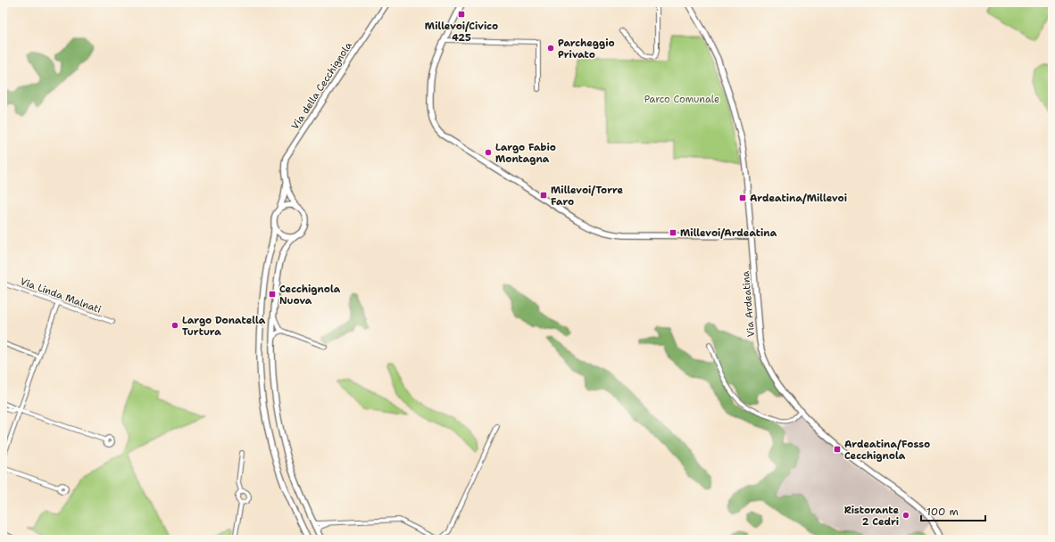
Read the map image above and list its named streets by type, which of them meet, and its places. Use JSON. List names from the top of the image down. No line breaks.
{"streets":{"street":["Via della Cecchignola","Via Linda Malnati","Via Ardeatina"]},"parks":["Parco Comunale"],"places":{"transit":["Millevoi/Civico 425","Millevoi/Torre Faro","Ardeatina/Millevoi","Millevoi/Ardeatina","Cecchignola Nuova","Ardeatina/Fosso Cecchignola"],"other":["Parcheggio Privato","Largo Fabio Montagna","Largo Donatella Turtura","Ristorante 2 Cedri"]},"scale_bar":"100 m"}
